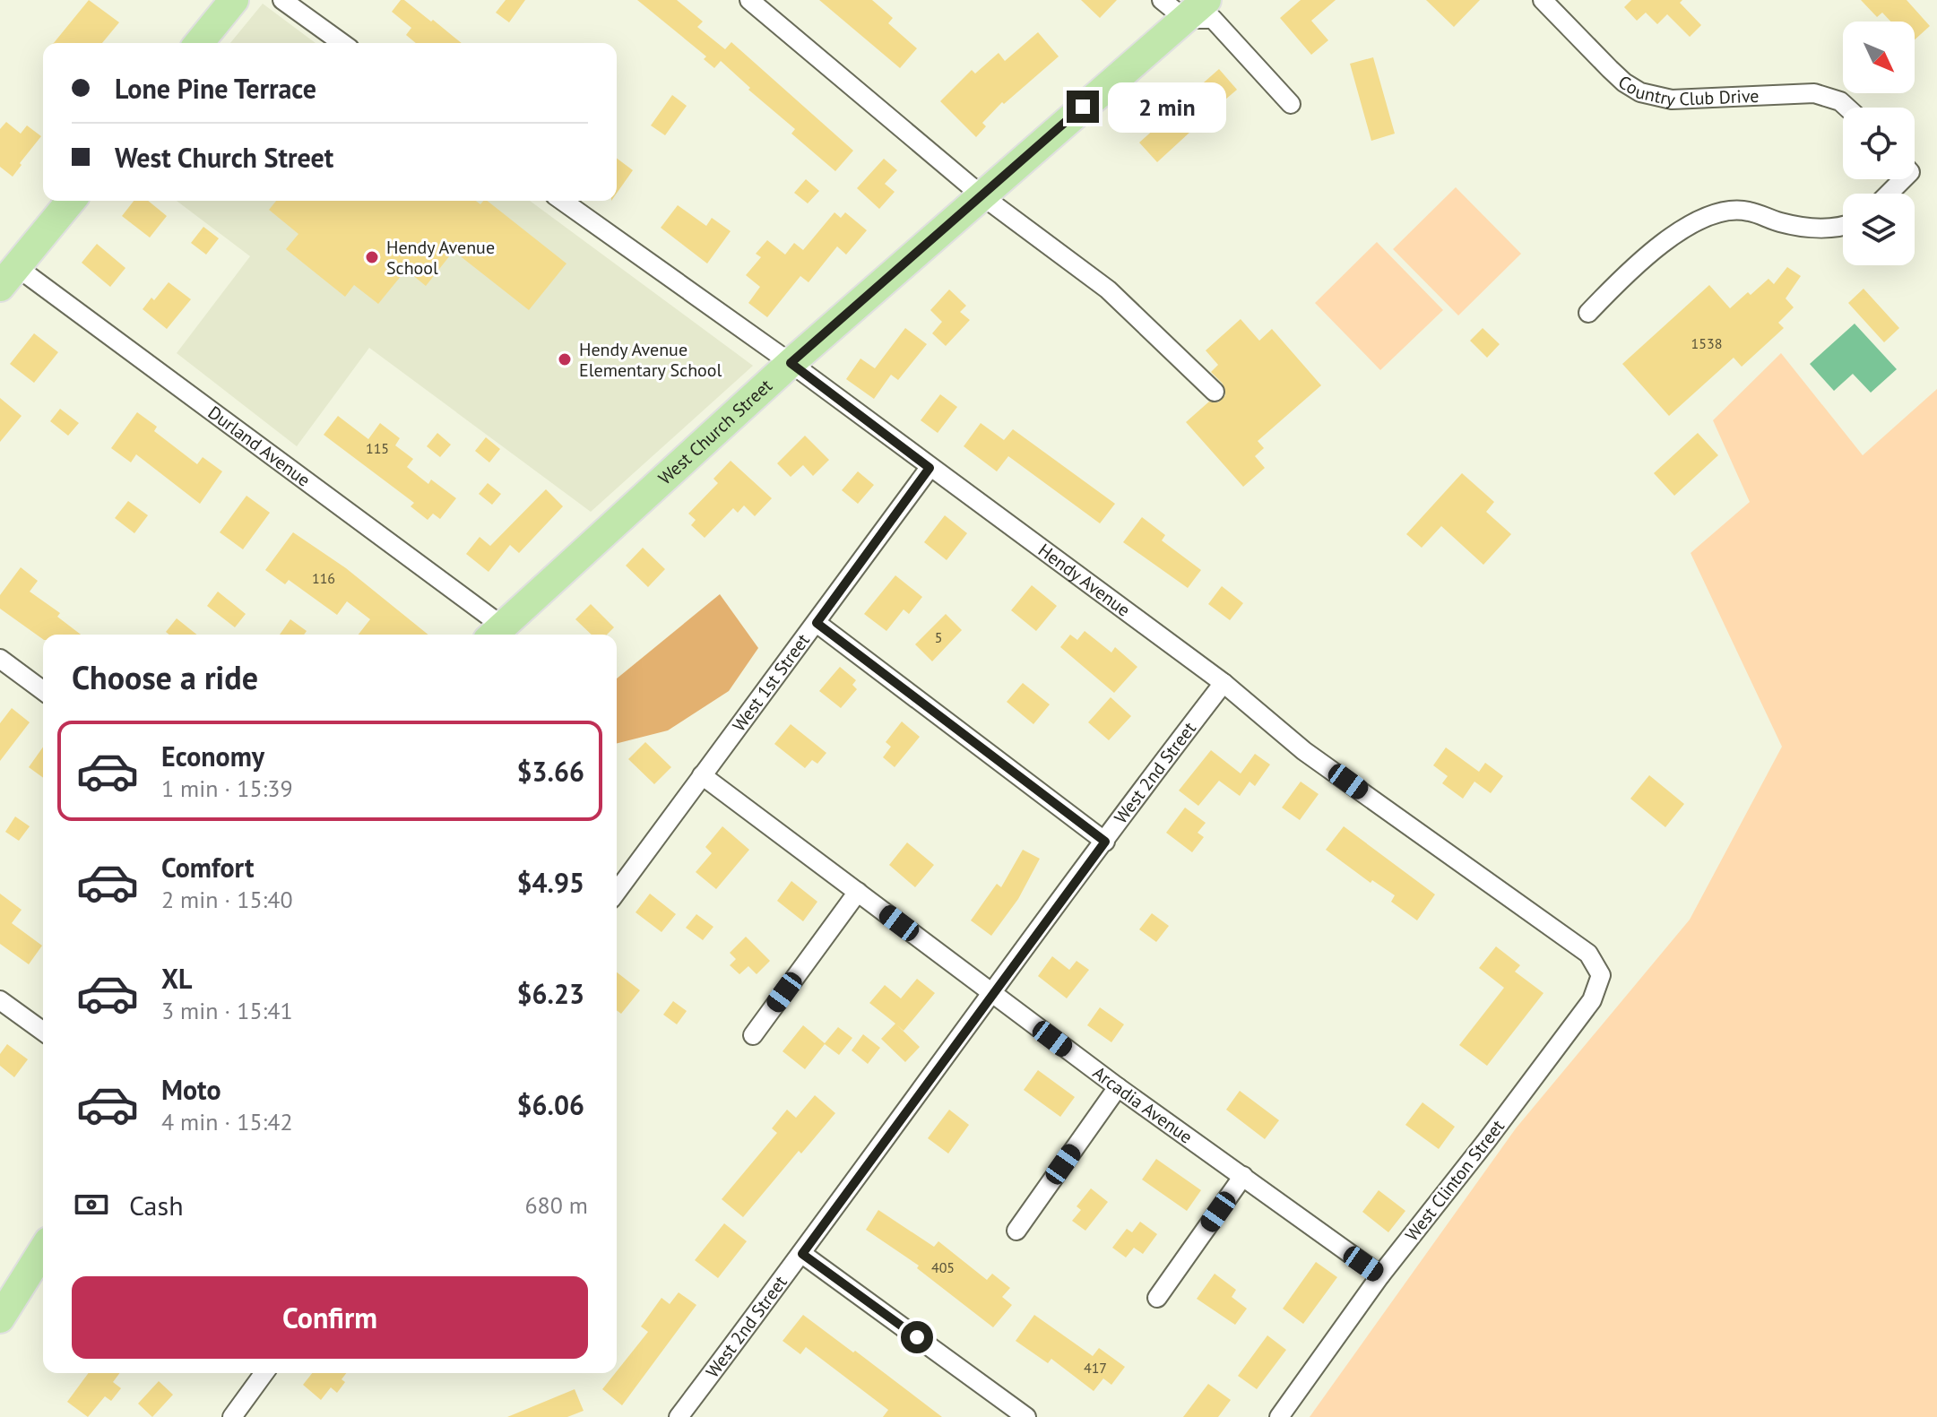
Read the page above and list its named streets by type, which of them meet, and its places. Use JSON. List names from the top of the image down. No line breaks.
{"streets":{"main road":["West Church Street"],"street":["Country Club Drive","Durland Avenue","Hendy Avenue","West 1st Street","West 2nd Street","Arcadia Avenue","West Clinton Street"]},"crossings":[["West Church Street","Durland Avenue"],["West Church Street","Hendy Avenue"],["Hendy Avenue","West 1st Street"],["Hendy Avenue","West 2nd Street"],["Hendy Avenue","West Clinton Street"],["West 1st Street","Arcadia Avenue"],["West 2nd Street","Arcadia Avenue"],["Arcadia Avenue","West Clinton Street"]],"places":["Hendy Avenue School","Hendy Avenue Elementary School"],"house_numbers":["1538","115","116","5","405","417"],"north":"bottom right","page":{"banner":["Lone Pine Terrace","West Church Street"],"bubble":"2 min","heading":"Choose a ride","list":[{"name":"Economy","note":"1 min · 15:39","value":"$3.66"},{"name":"Comfort","note":"2 min · 15:40","value":"$4.95"},{"name":"XL","note":"3 min · 15:41","value":"$6.23"},{"name":"Moto","note":"4 min · 15:42","value":"$6.06"}],"pay":["Cash","680 m"],"buttons":"Confirm"}}
